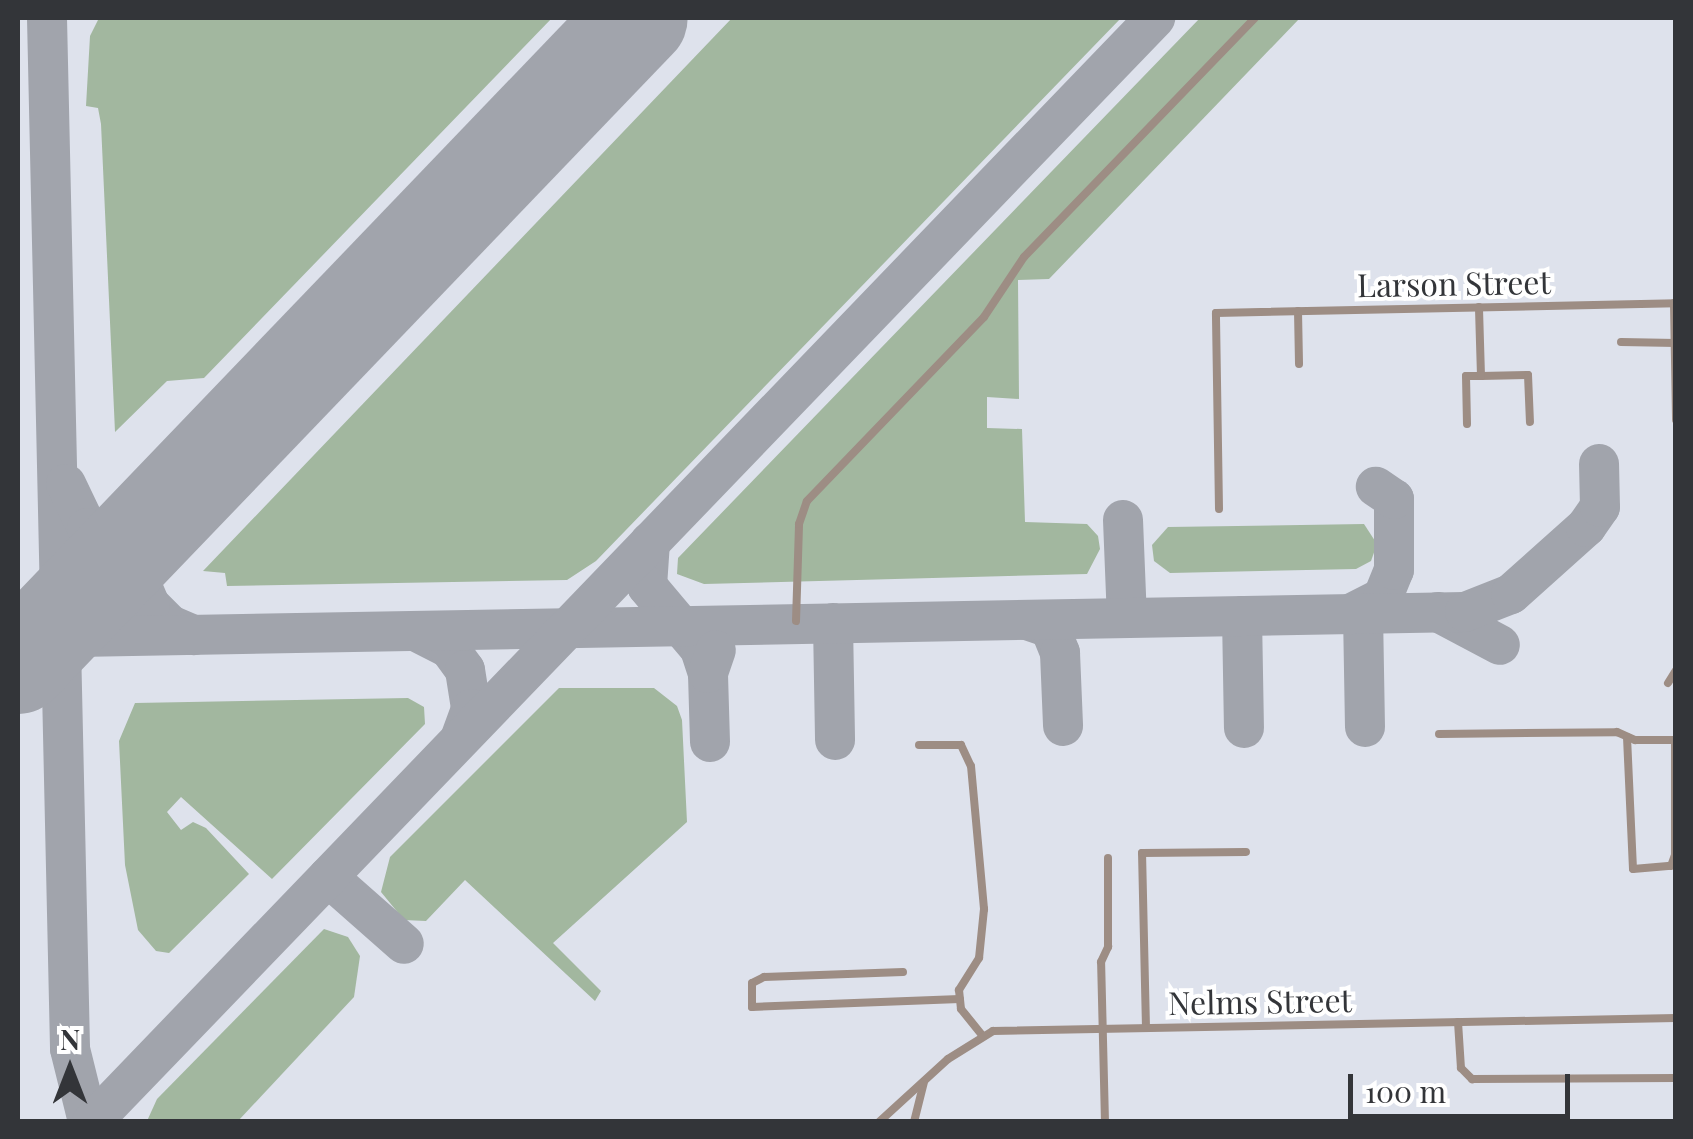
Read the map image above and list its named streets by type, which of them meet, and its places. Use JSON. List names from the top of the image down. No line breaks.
{"streets":{"lane":["Larson Street","Nelms Street"]},"scale_bar":"100 m","north":"top"}
